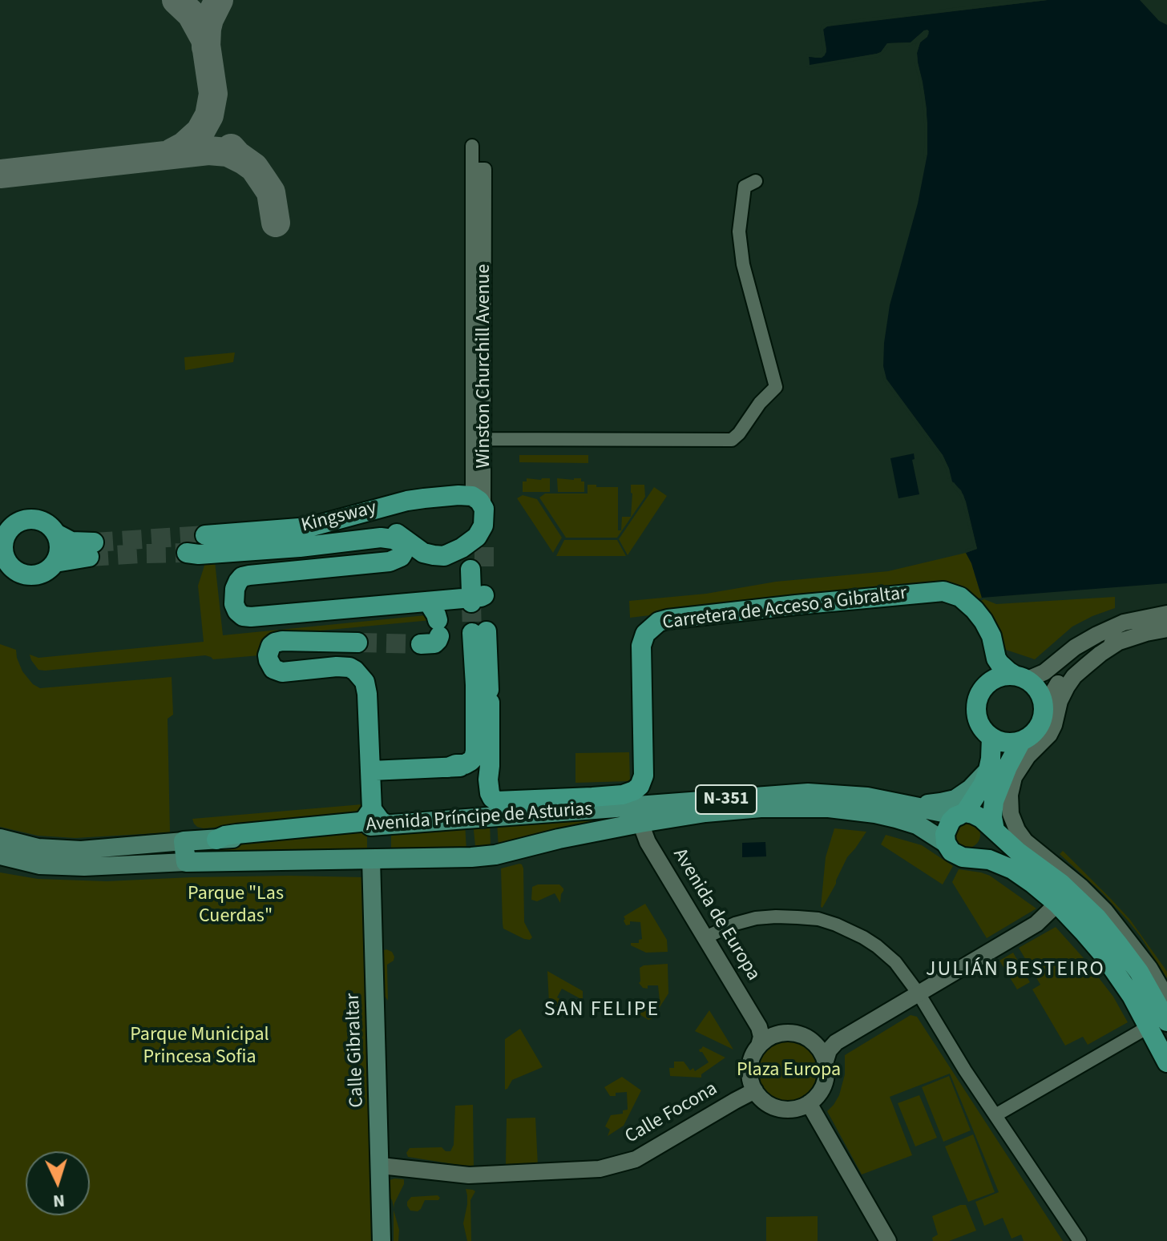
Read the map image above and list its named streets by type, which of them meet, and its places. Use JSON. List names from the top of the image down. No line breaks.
{"streets":{"highway":["Winston Churchill Avenue","Kingsway","Carretera de Acceso a Gibraltar","N-351","Avenida Príncipe de Asturias"],"main road":["Calle Gibraltar"],"street":["Avenida de Europa","Calle Focona"]},"crossings":[["Winston Churchill Avenue","Kingsway"],["Avenida Príncipe de Asturias","Avenida de Europa"],["Avenida Príncipe de Asturias","Calle Gibraltar"],["Calle Gibraltar","Calle Focona"]],"districts":["JULIÁN BESTEIRO","SAN FELIPE"],"parks":["Parque \"Las Cuerdas\"","Parque Municipal Princesa Sofia","Plaza Europa"],"north":"bottom"}
